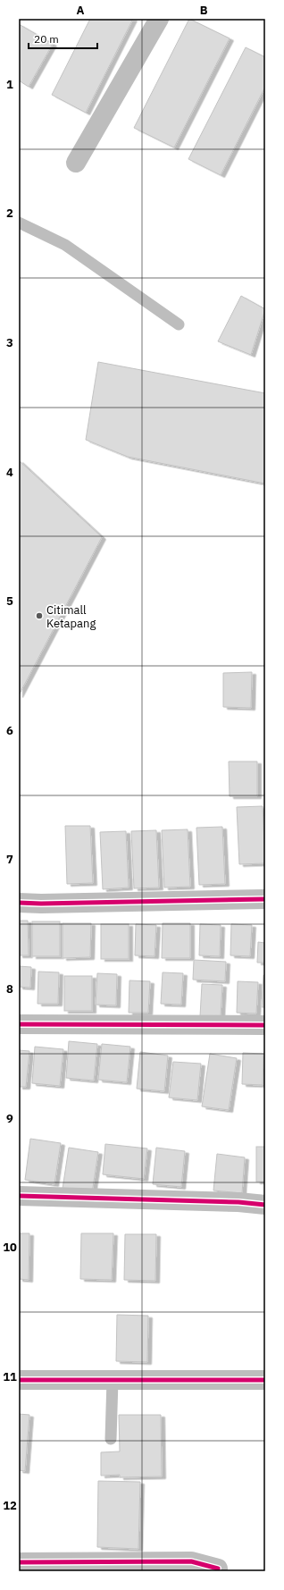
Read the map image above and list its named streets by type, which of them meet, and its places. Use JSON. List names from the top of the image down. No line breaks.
{"places":["Citimall Ketapang"],"scale_bar":"20 m","grid":{"columns":["A","B"],"rows":["1","2","3","4","5","6","7","8","9","10","11","12"]}}
